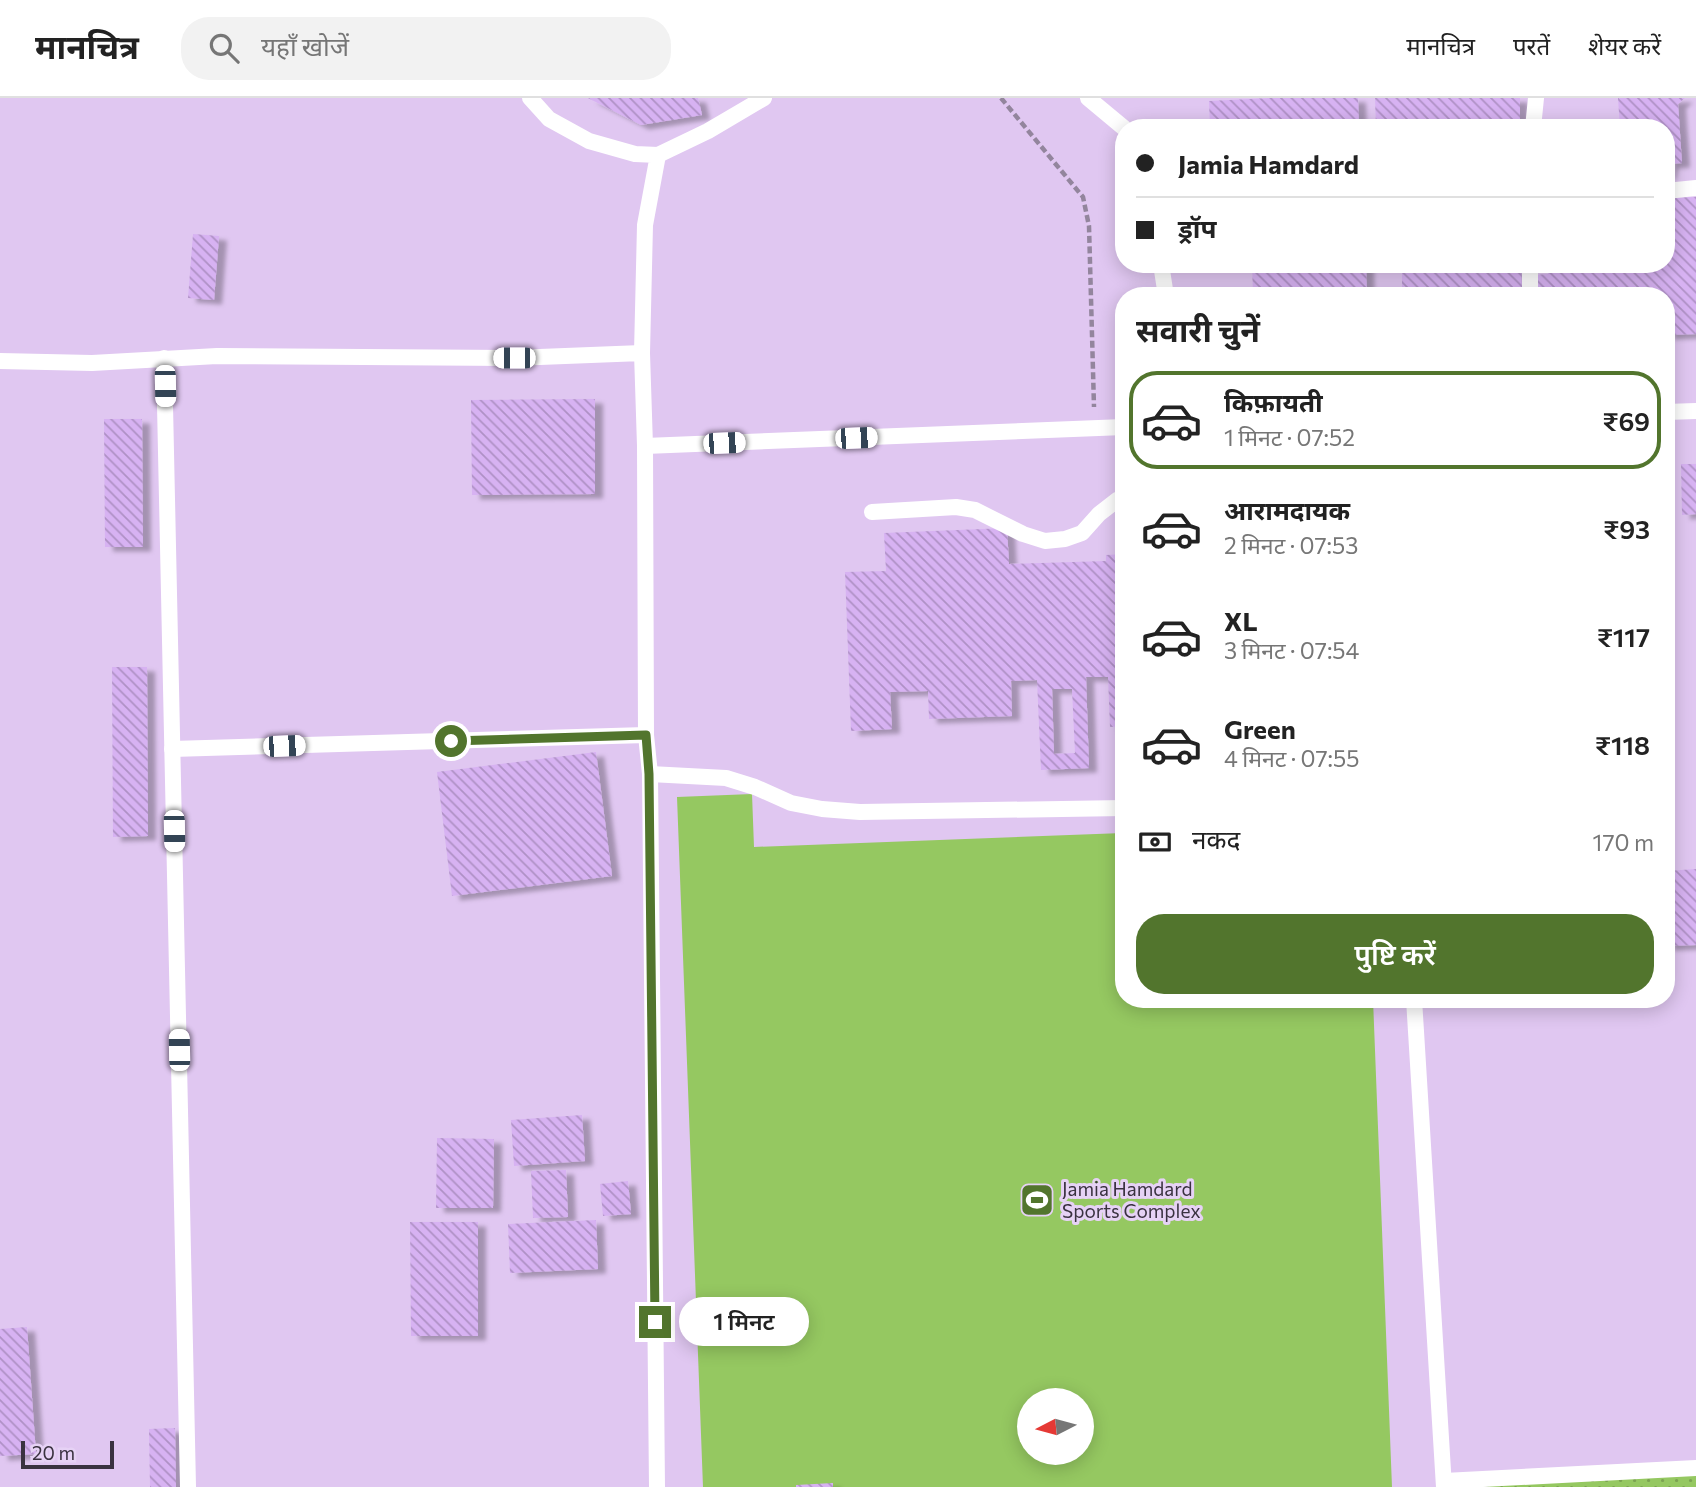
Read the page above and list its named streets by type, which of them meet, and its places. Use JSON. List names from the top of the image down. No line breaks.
{"places":{"sports":["Jamia Hamdard Sports Complex"]},"scale_bar":"20 m","north":"left","page":{"header":"मानचित्र","search":"यहाँ खोजें","nav":["मानचित्र","परतें","शेयर करें"],"banner":["Jamia Hamdard","ड्रॉप"],"heading":"सवारी चुनें","list":[{"name":"किफ़ायती","note":"1 मिनट · 07:52","value":"₹69"},{"name":"आरामदायक","note":"2 मिनट · 07:53","value":"₹93"},{"name":"XL","note":"3 मिनट · 07:54","value":"₹117"},{"name":"Green","note":"4 मिनट · 07:55","value":"₹118"}],"pay":["नकद","170 m"],"buttons":"पुष्टि करें","bubble":"1 मिनट","scale":"20 m"}}
